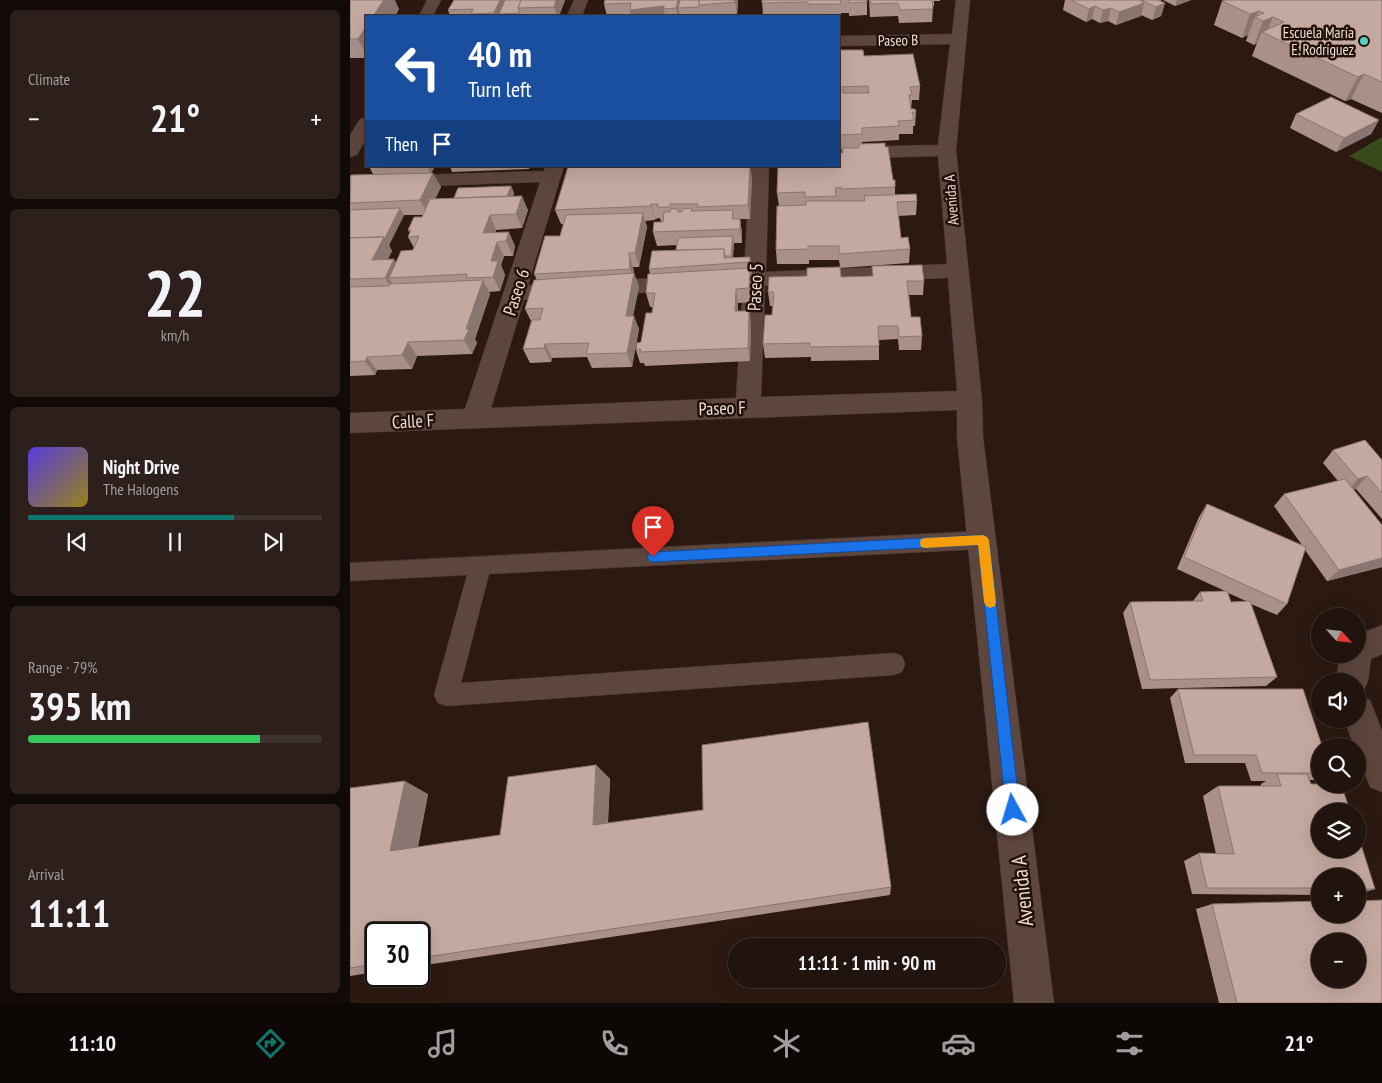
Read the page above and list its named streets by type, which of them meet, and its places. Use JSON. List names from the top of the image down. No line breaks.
{"streets":{"street":["Paseo B","Avenida A","Paseo 5","Paseo 6","Paseo F","Calle F"]},"crossings":[["Paseo B","Avenida A"],["Avenida A","Paseo F"],["Paseo 5","Paseo F"],["Paseo 6","Paseo F"],["Paseo 6","Calle F"],["Paseo F","Calle F"]],"places":["Escuela María E. Rodríguez"],"north":"bottom right","page":{"tile":["Climate",["22","km/h"],["Range · 79%","395 km"],["Arrival","11:11"]],"turn":["40 m","Turn left"],"heat":["−","21°","+"],"then":"Then","song":["Night Drive","The Halogens"],"map_buttons":["+","−"],"limit":"30","trip":"11:11 · 1 min · 90 m","tabs":["11:10","21°"]}}
